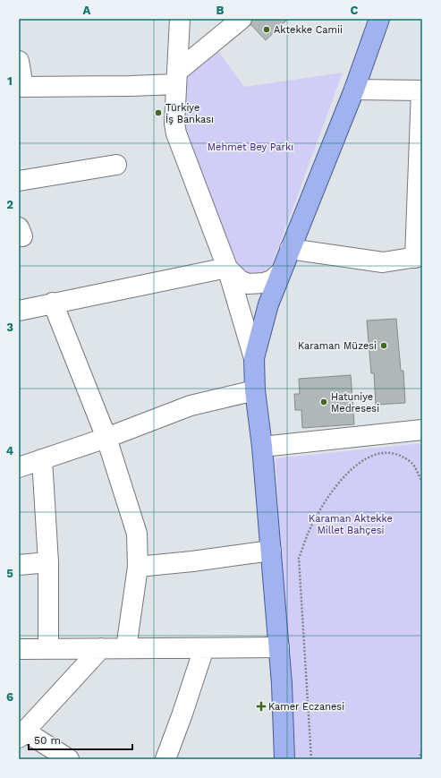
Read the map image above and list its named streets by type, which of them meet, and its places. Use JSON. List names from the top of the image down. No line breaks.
{"parks":["Mehmet Bey Parkı","Karaman Aktekke Millet Bahçesi"],"places":{"other":["Aktekke Camii","Türkiye İş Bankası","Karaman Müzesi","Hatuniye Medresesi"],"health":["Kamer Eczanesi"]},"scale_bar":"50 m","grid":{"columns":["A","B","C"],"rows":["1","2","3","4","5","6"]}}
